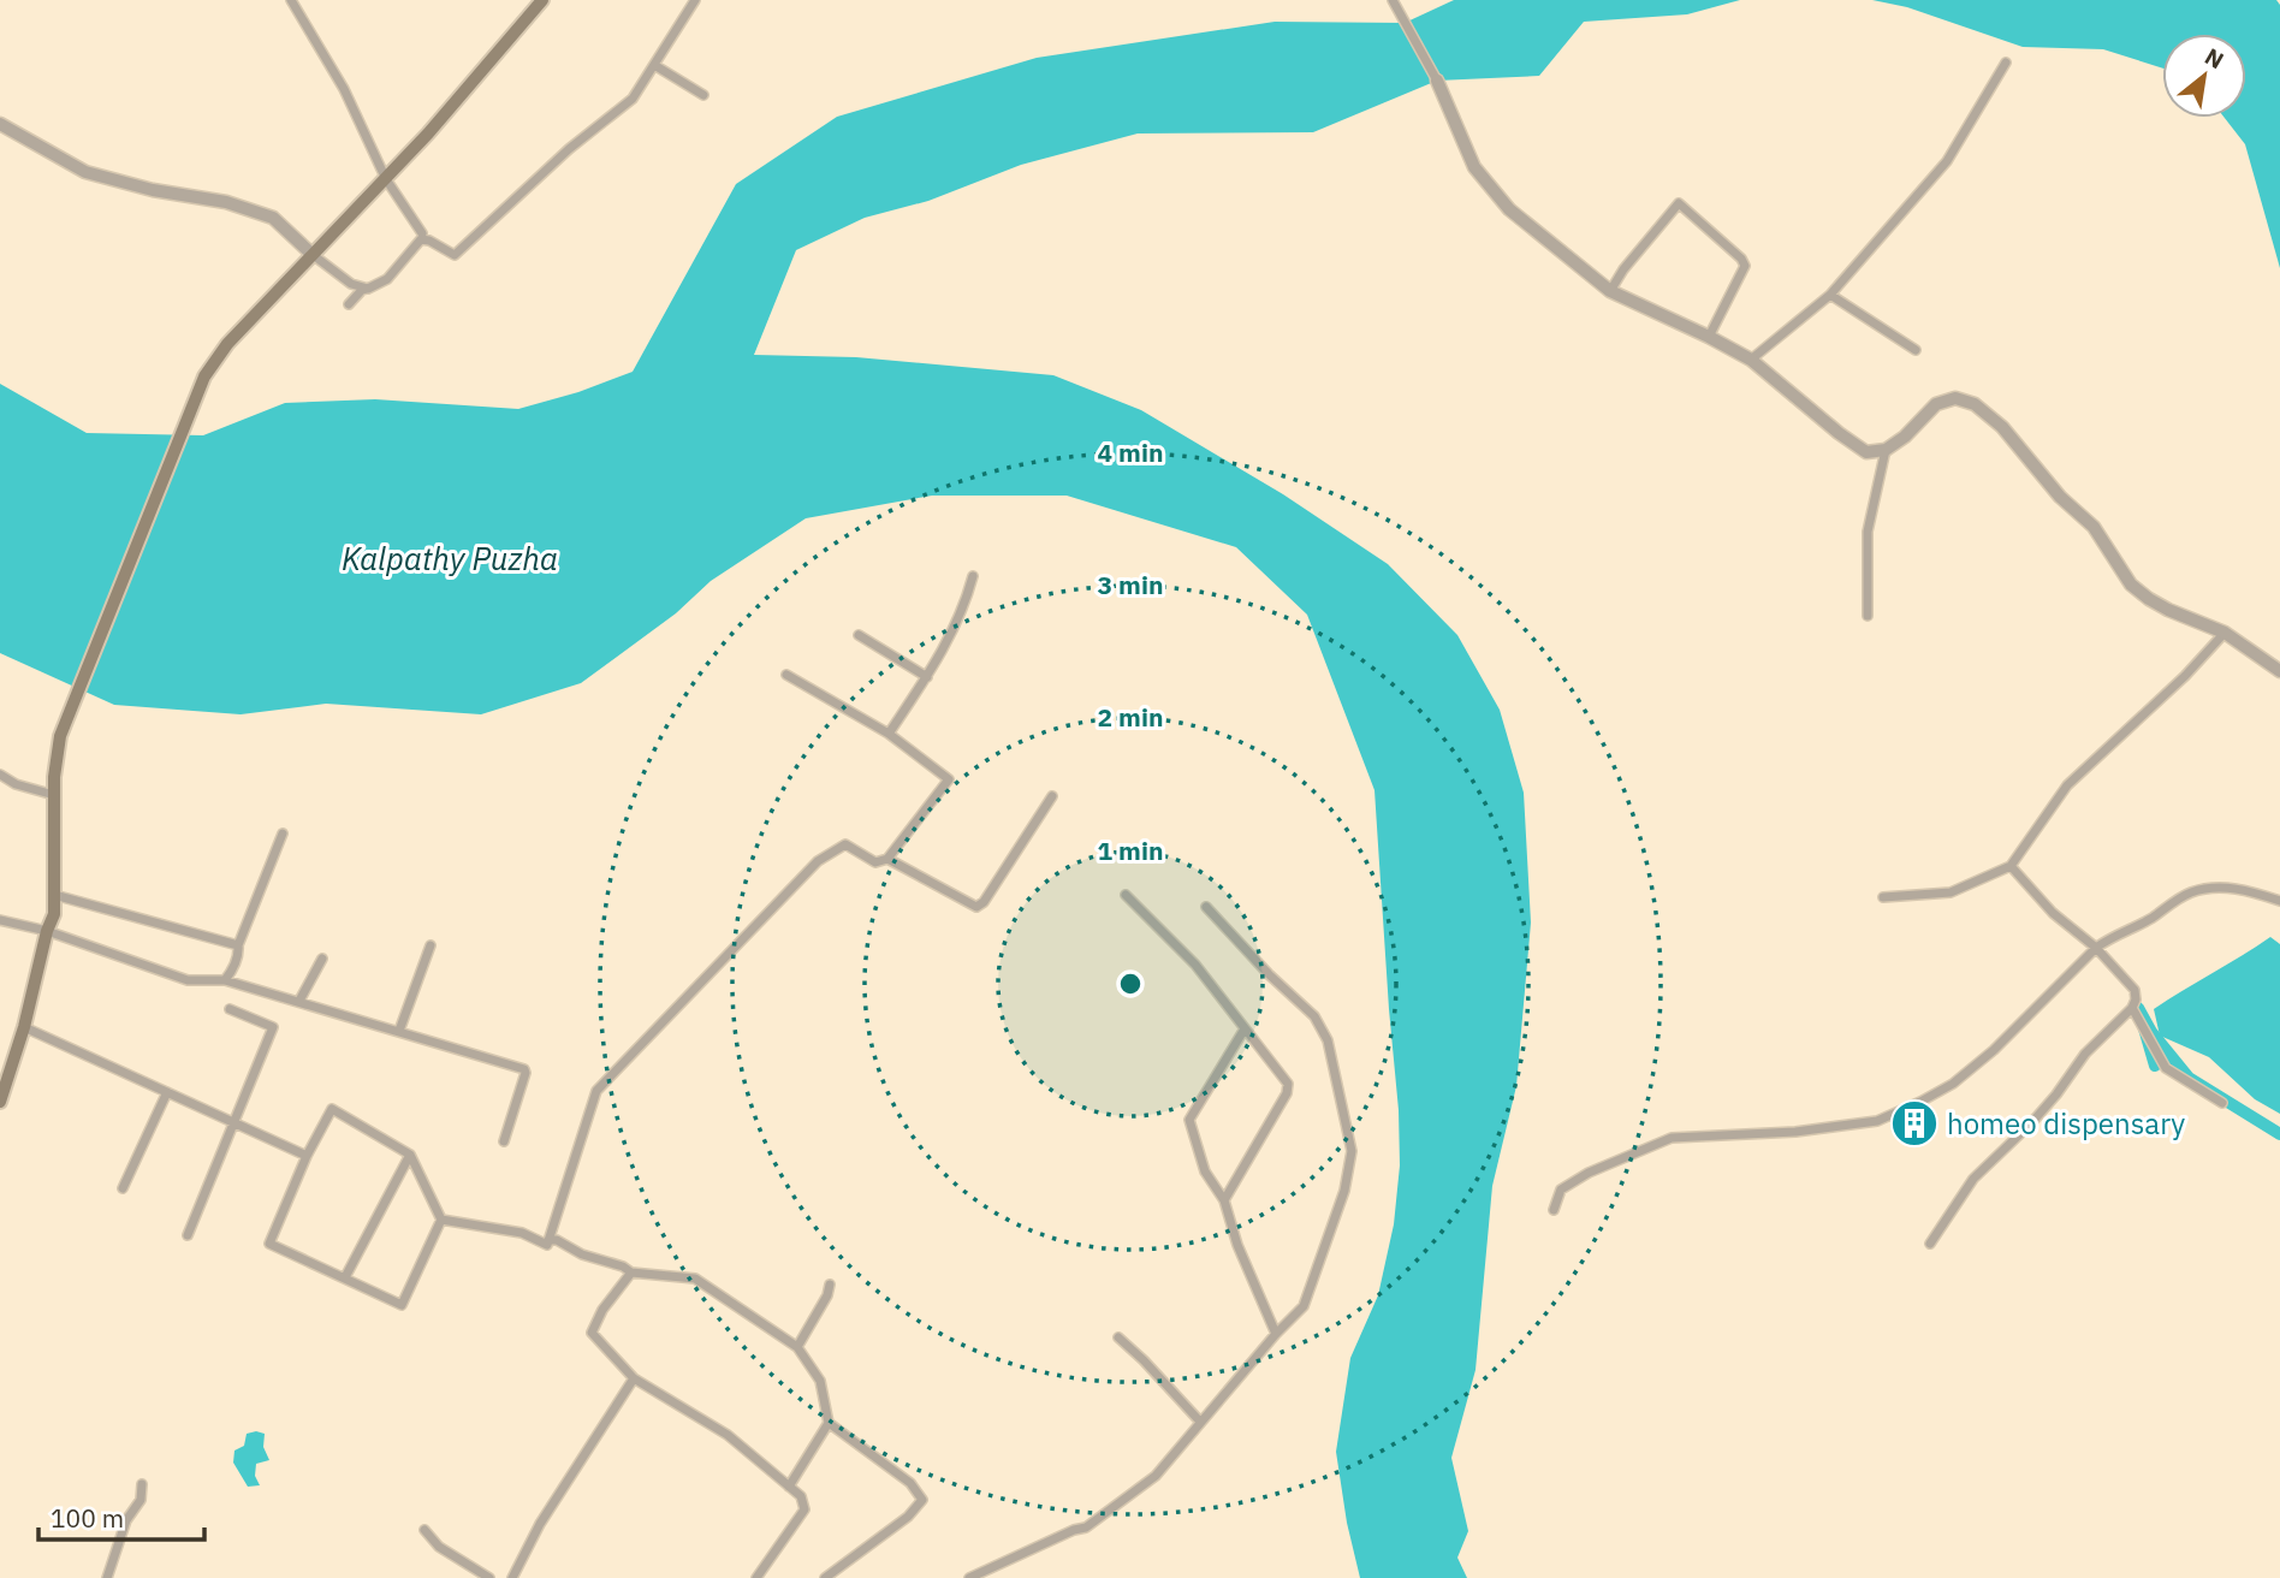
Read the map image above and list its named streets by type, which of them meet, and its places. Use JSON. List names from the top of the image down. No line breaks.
{"water":["Kalpathy Puzha"],"places":{"building":["homeo dispensary"]},"scale_bar":"100 m","north":"top right","rings":["4 min","3 min","2 min","1 min"]}
